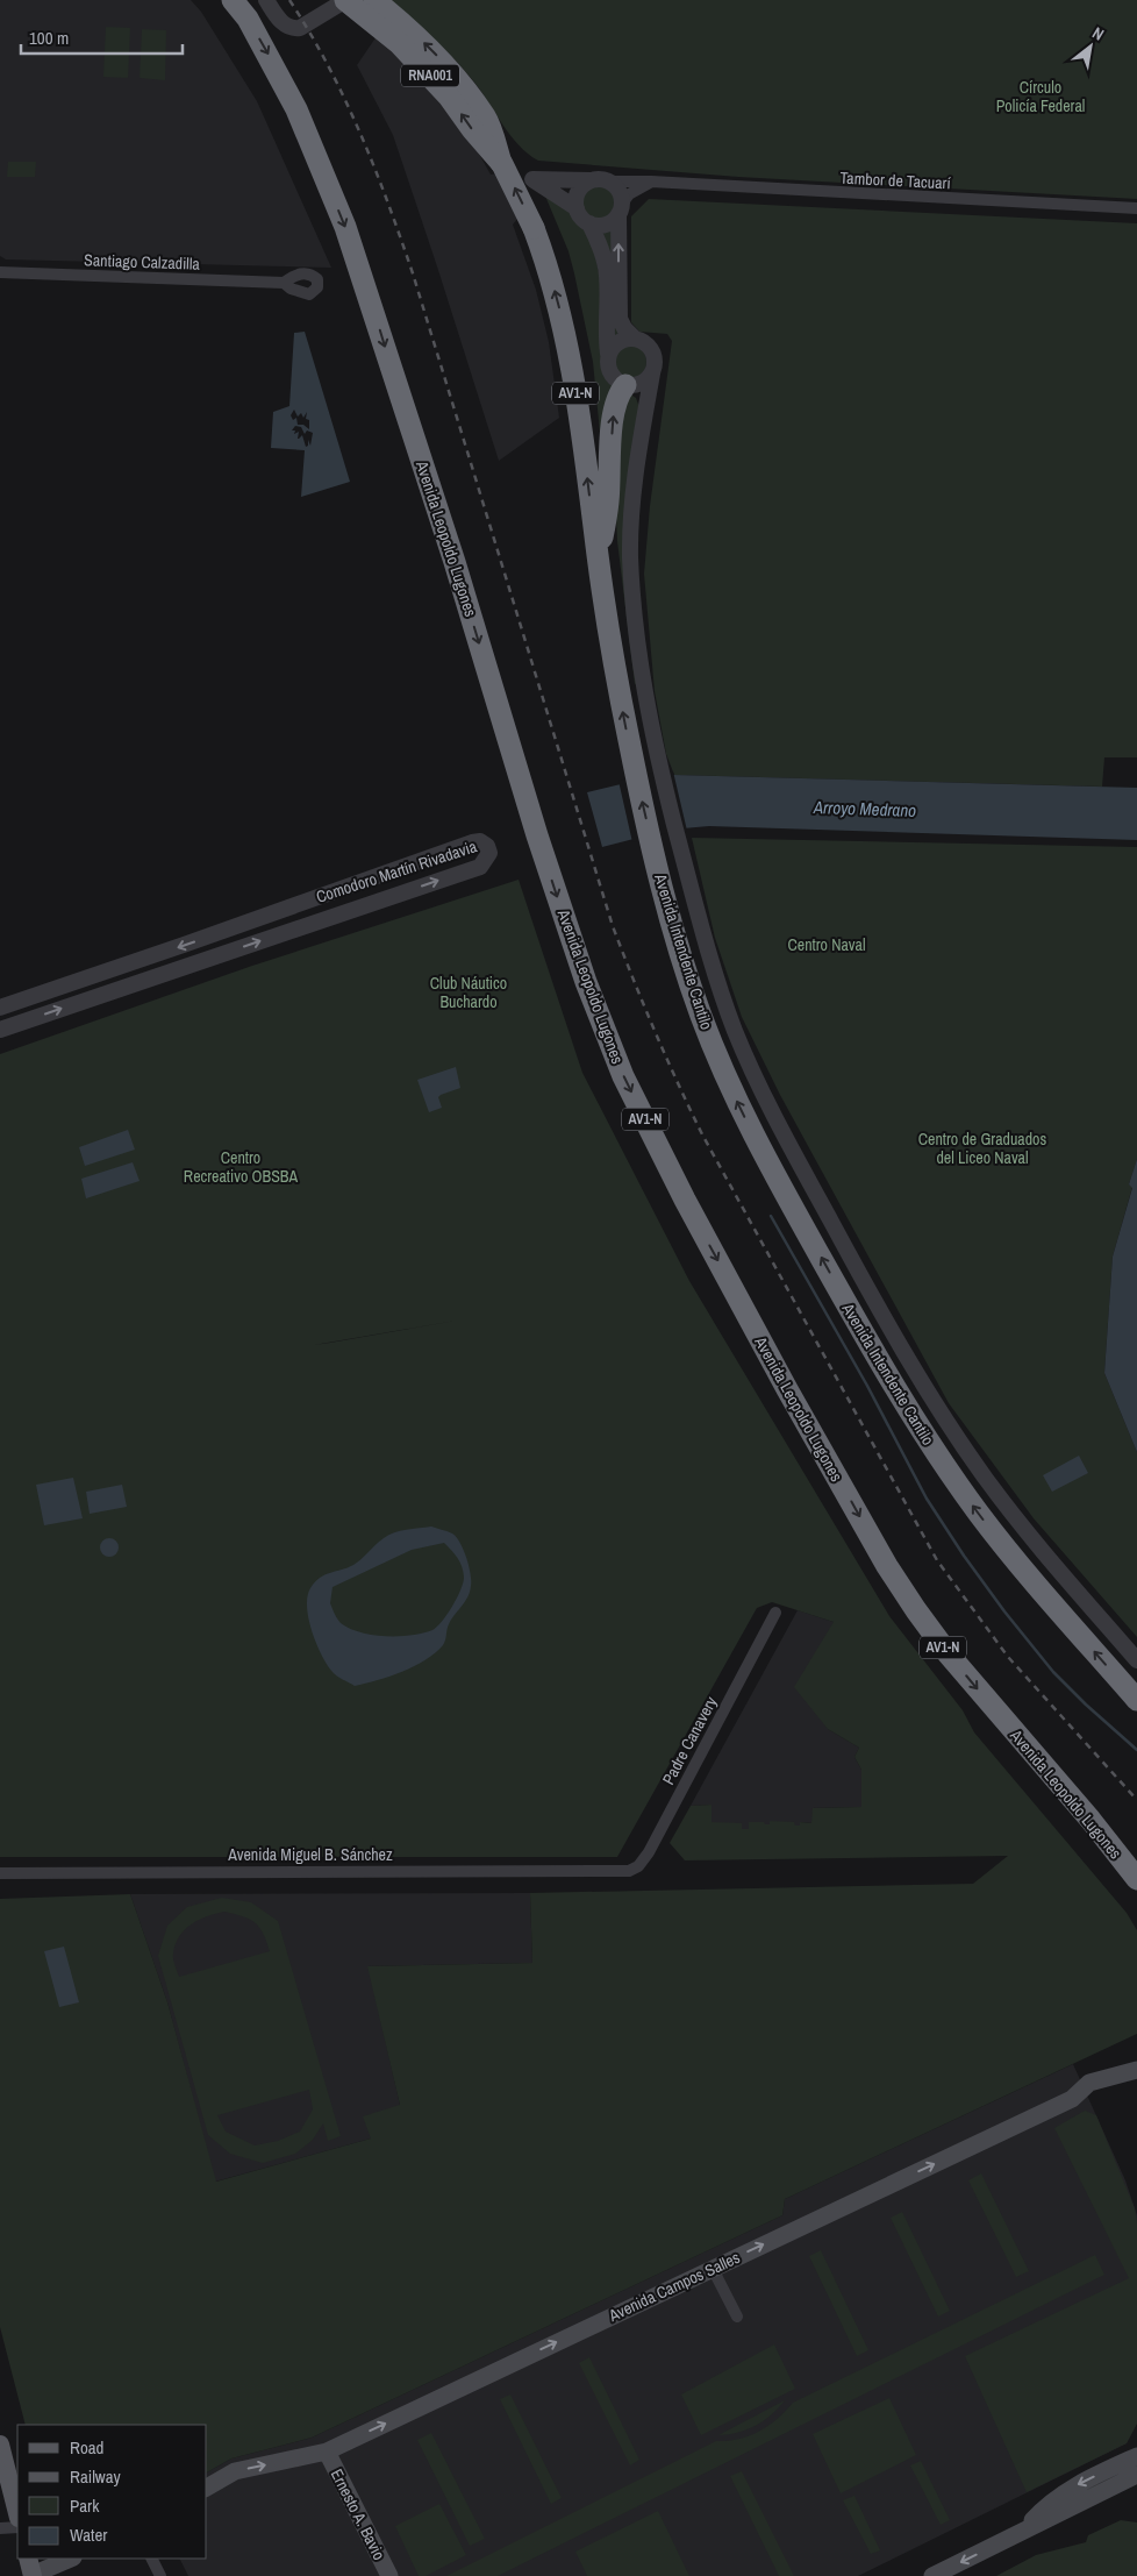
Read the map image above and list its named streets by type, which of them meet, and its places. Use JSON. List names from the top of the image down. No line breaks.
{"streets":{"highway":["RNA001","AV1-N","Avenida Leopoldo Lugones","Avenida Intendente Cantilo"],"main road":["Avenida Campos Salles","Ernesto A. Bavio"],"street":["Tambor de Tacuarí","Santiago Calzadilla","Comodoro Martín Rivadavia","Padre Canavery","Avenida Miguel B. Sánchez"]},"crossings":[["RNA001","Avenida Intendente Cantilo"],["Padre Canavery","Avenida Miguel B. Sánchez"],["Avenida Campos Salles","Ernesto A. Bavio"]],"one_way":["Avenida Leopoldo Lugones","Avenida Intendente Cantilo","Avenida Campos Salles"],"water":["Arroyo Medrano"],"parks":["Círculo Policía Federal","Centro Naval","Club Náutico Buchardo","Centro de Graduados del Liceo Naval","Centro Recreativo OBSBA"],"legend":["Road","Railway","Park","Water"],"scale_bar":"100 m","north":"top right"}
